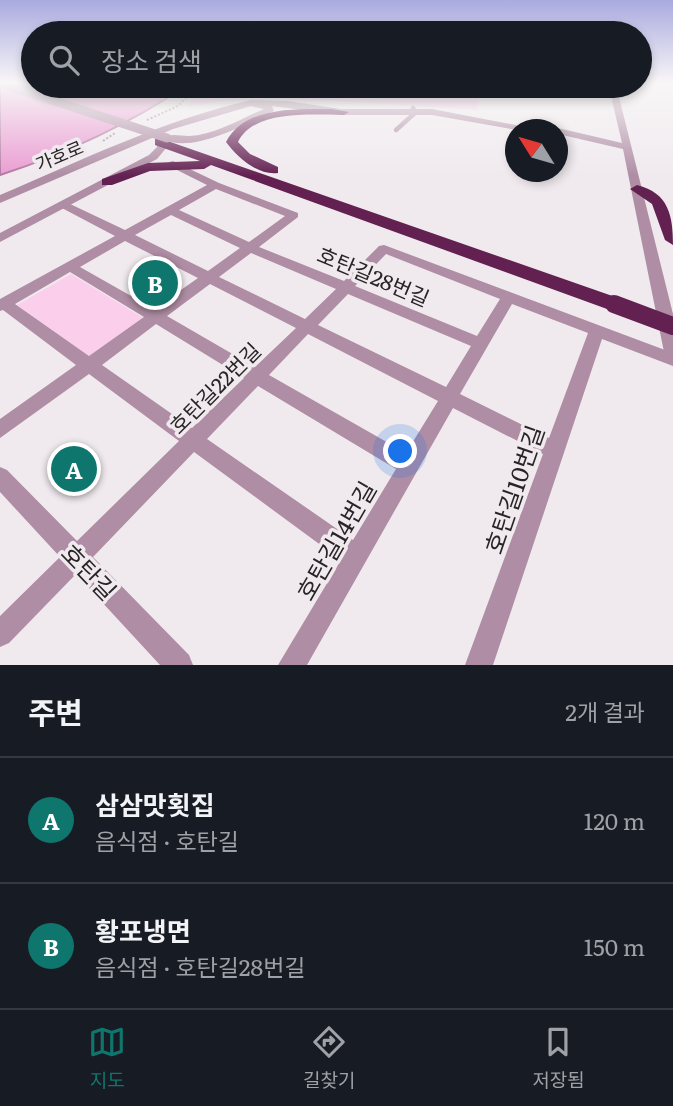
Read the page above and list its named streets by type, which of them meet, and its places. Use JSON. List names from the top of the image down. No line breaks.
{"streets":{"street":["가호로","호탄길28번길","호탄길22번길","호탄길10번길","호탄길14번길","호탄길"]},"crossings":[["호탄길28번길","호탄길22번길"],["호탄길28번길","호탄길14번길"],["호탄길22번길","호탄길14번길"],["호탄길22번길","호탄길"]],"north":"top left","page":{"search":"장소 검색","pins":["B","A"],"heading":["주변","2개 결과"],"list":[{"mark":"A","name":"삼삼맛횟집","note":"음식점 · 호탄길","value":"120 m"},{"mark":"B","name":"황포냉면","note":"음식점 · 호탄길28번길","value":"150 m"}],"nav":["지도","길찾기","저장됨"]}}
